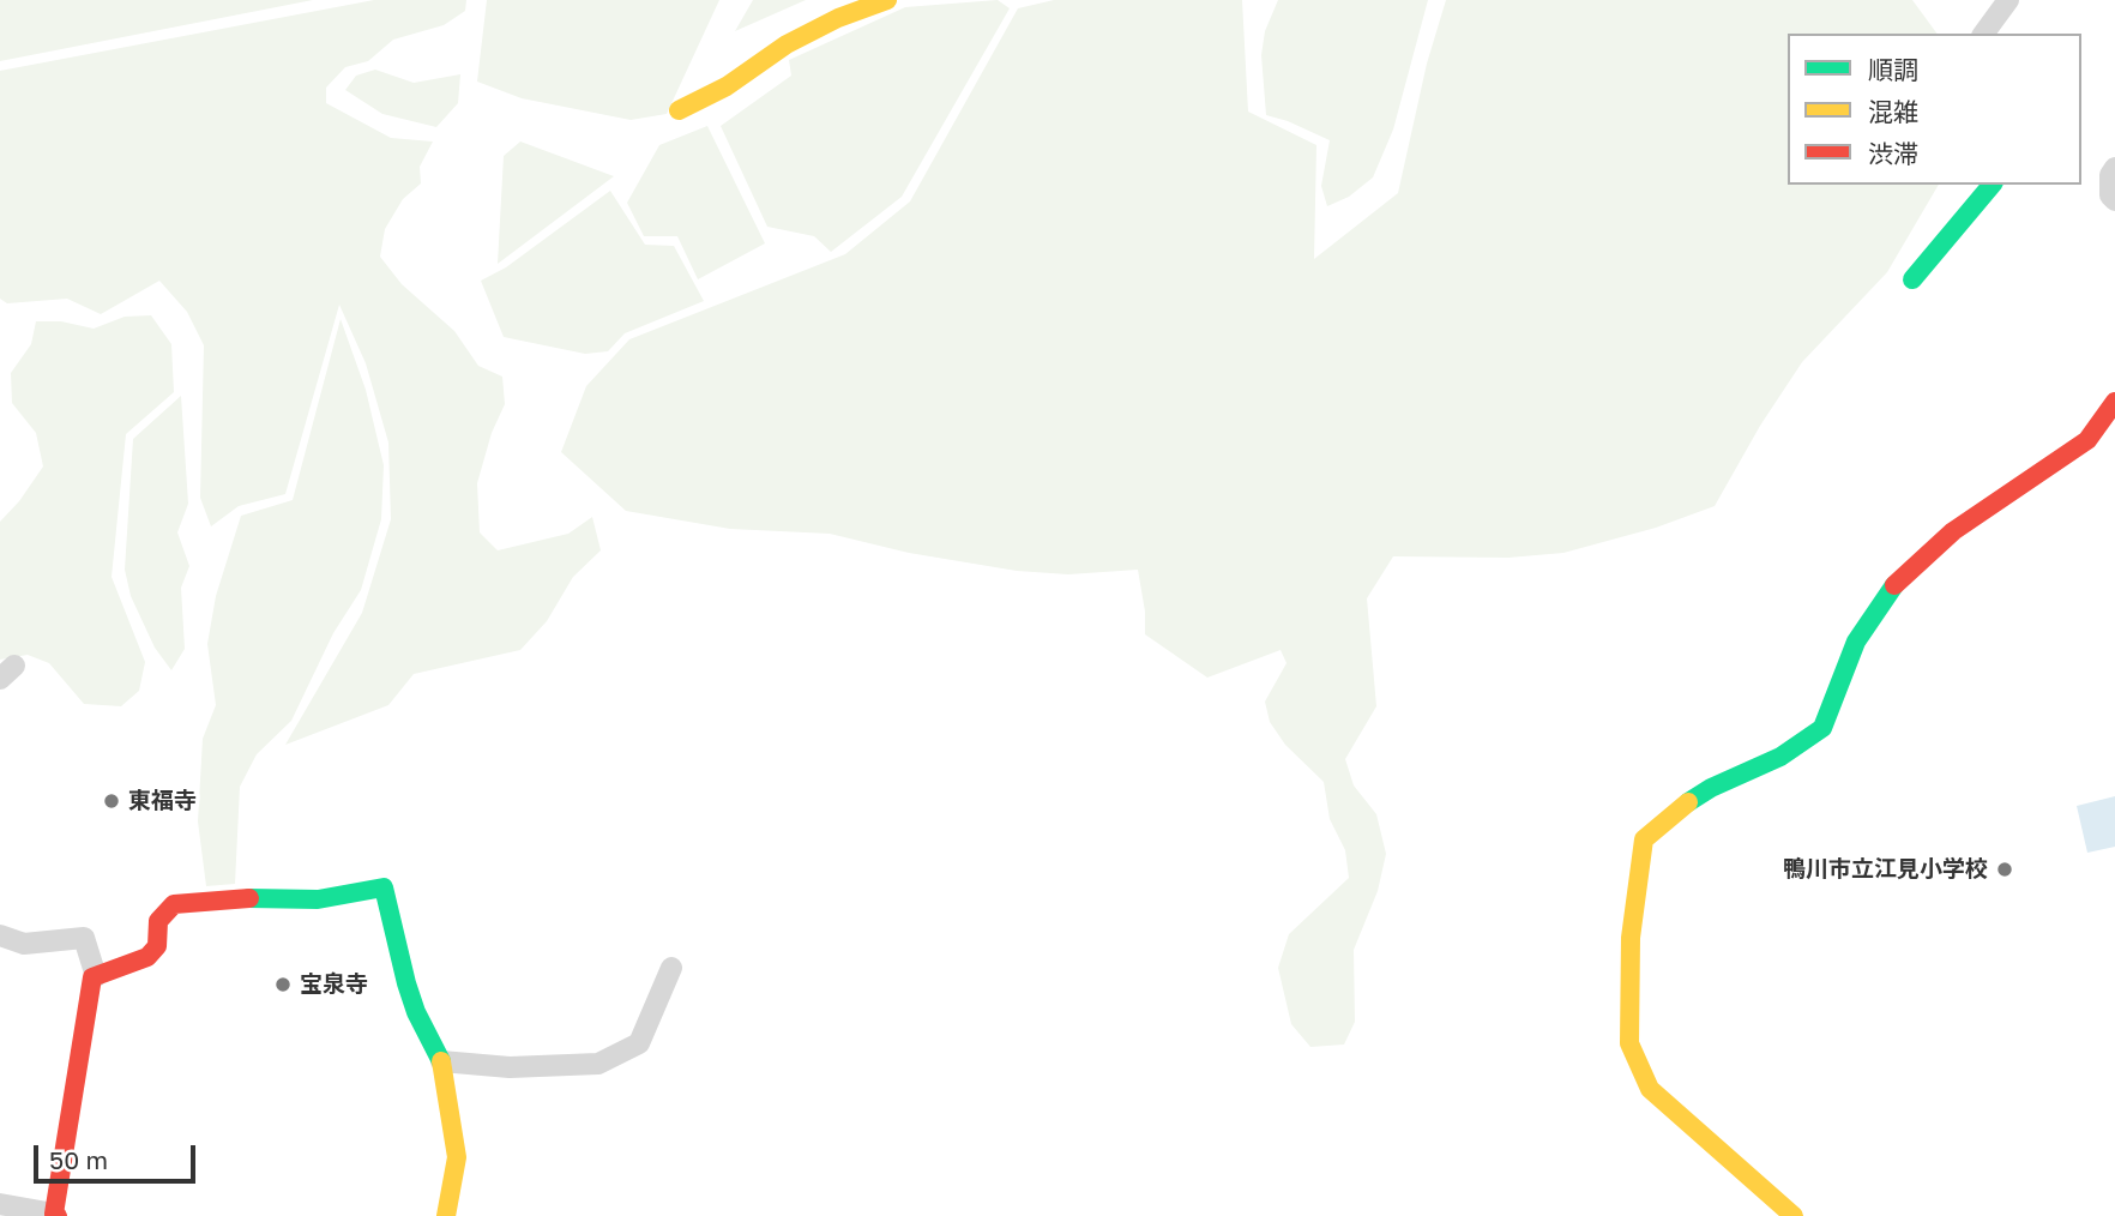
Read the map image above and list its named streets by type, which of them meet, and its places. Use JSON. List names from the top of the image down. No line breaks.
{"places":["東福寺","鴨川市立江見小学校","宝泉寺"],"legend":["順調","混雑","渋滞"],"scale_bar":"50 m"}
